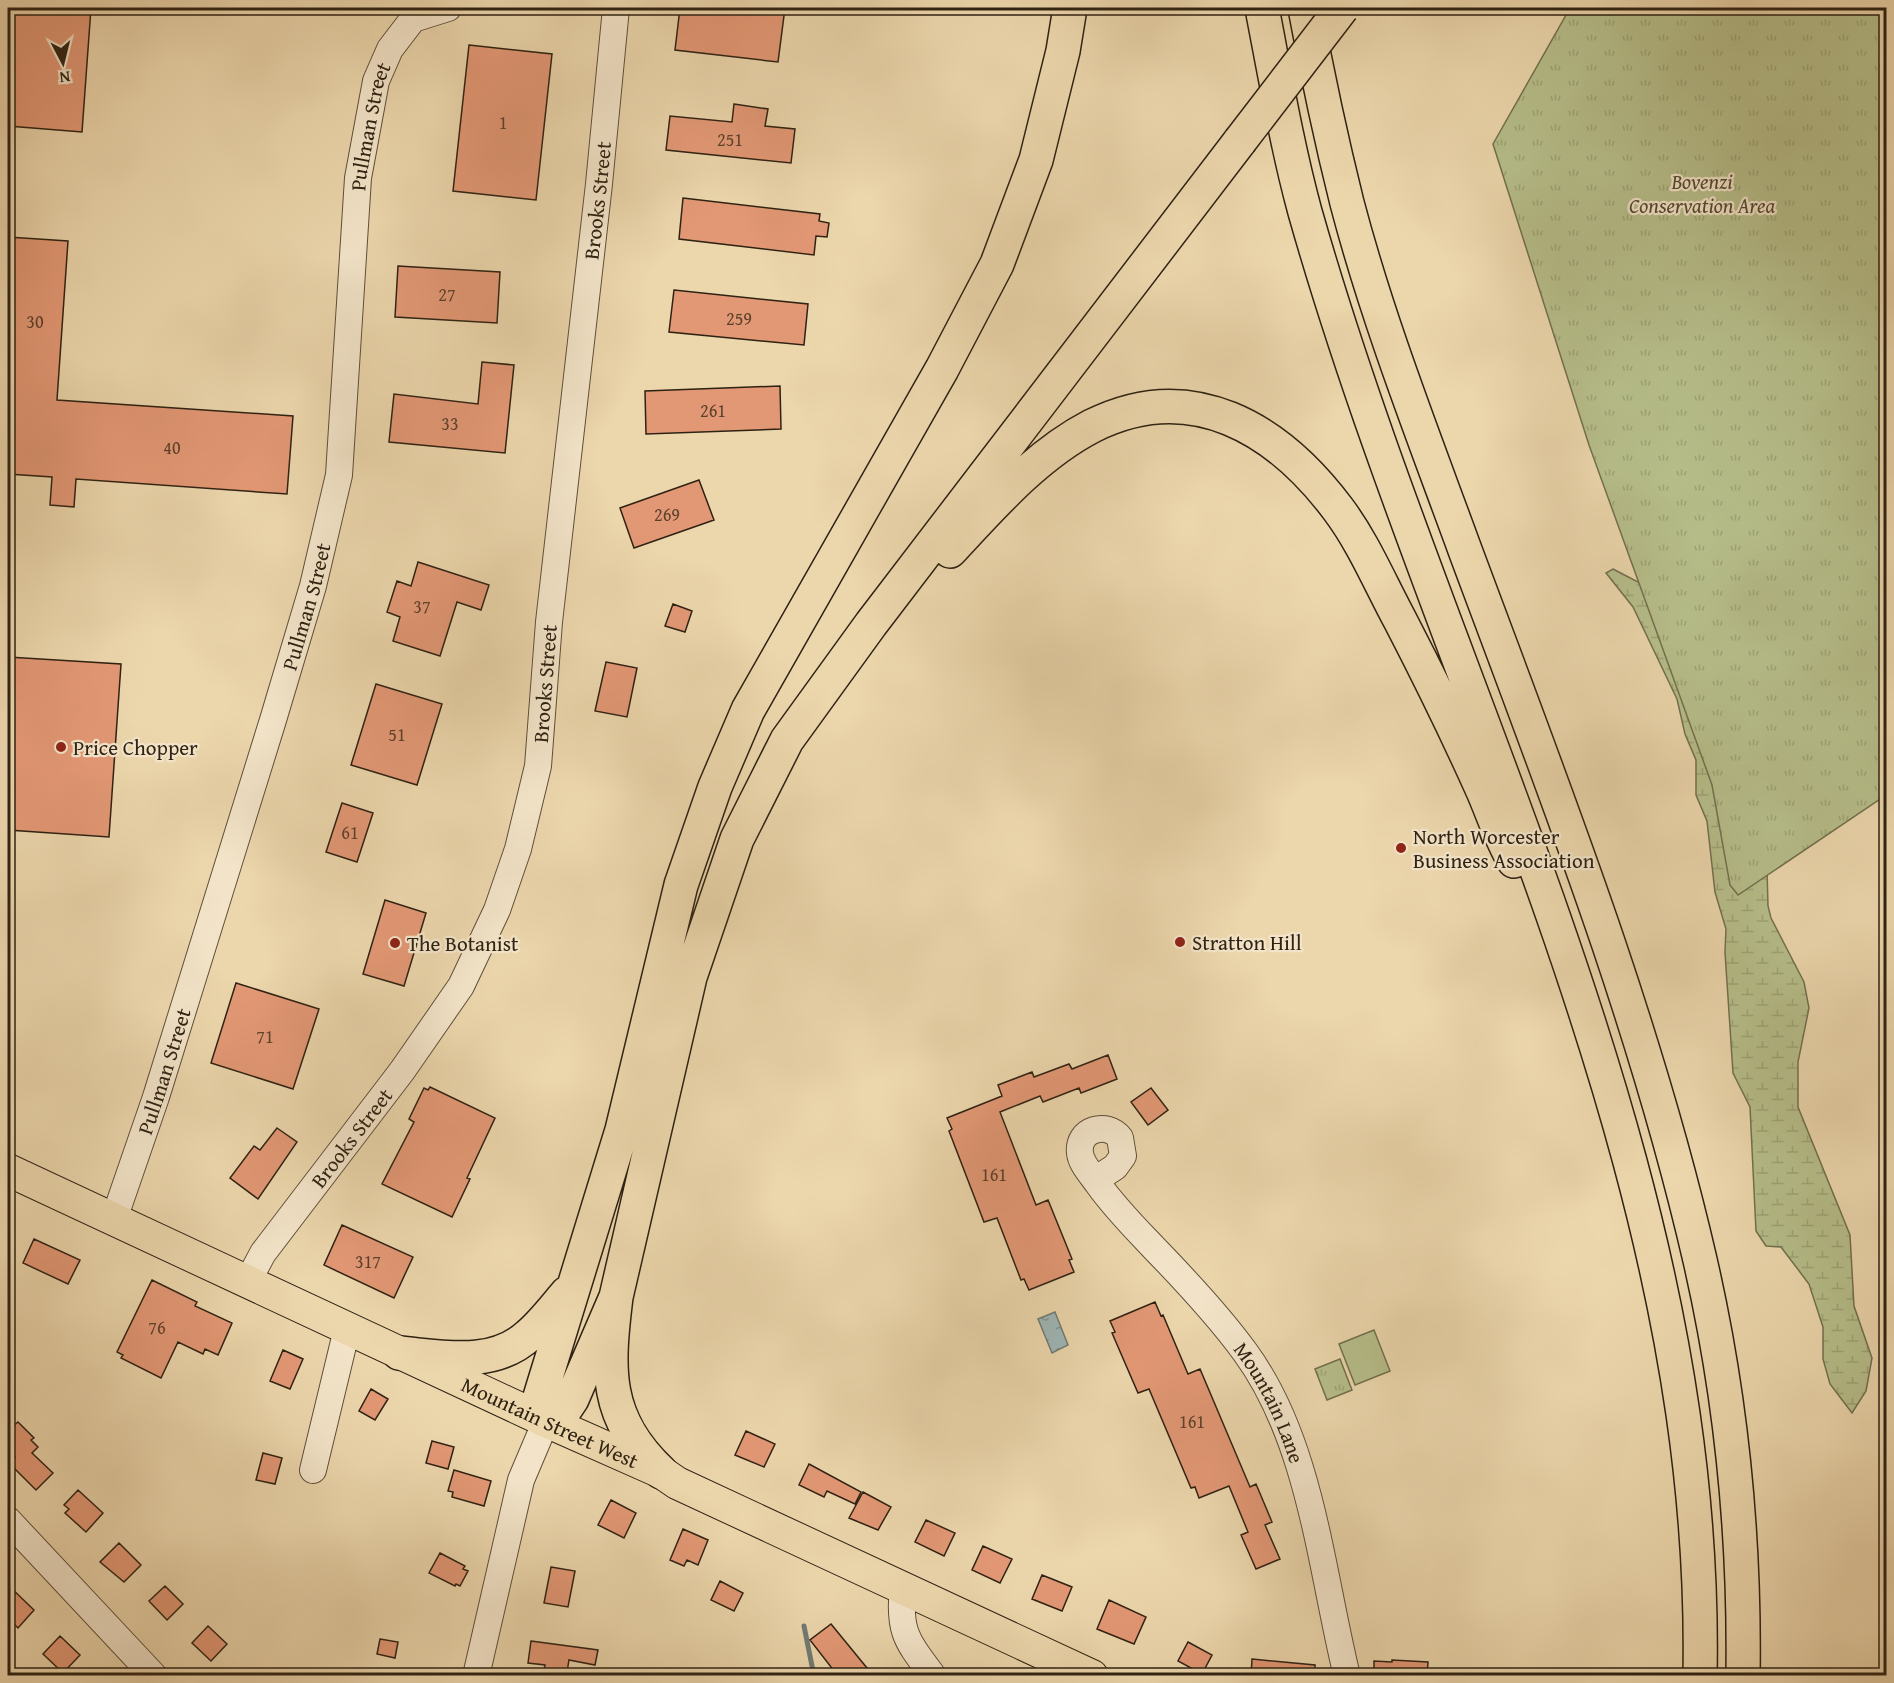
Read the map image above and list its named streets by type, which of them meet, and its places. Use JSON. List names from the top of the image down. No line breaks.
{"streets":{"main road":["Mountain Street West"],"street":["Pullman Street","Brooks Street","Mountain Lane"]},"crossings":[["Pullman Street","Mountain Street West"],["Brooks Street","Mountain Street West"]],"parks":["Bovenzi Conservation Area"],"places":["Price Chopper","North Worcester Business Association","Stratton Hill","The Botanist"],"house_numbers":["1","251","27","259","30","261","33","40","269","37","51","61","71","161","317","76","161"],"north":"bottom"}
